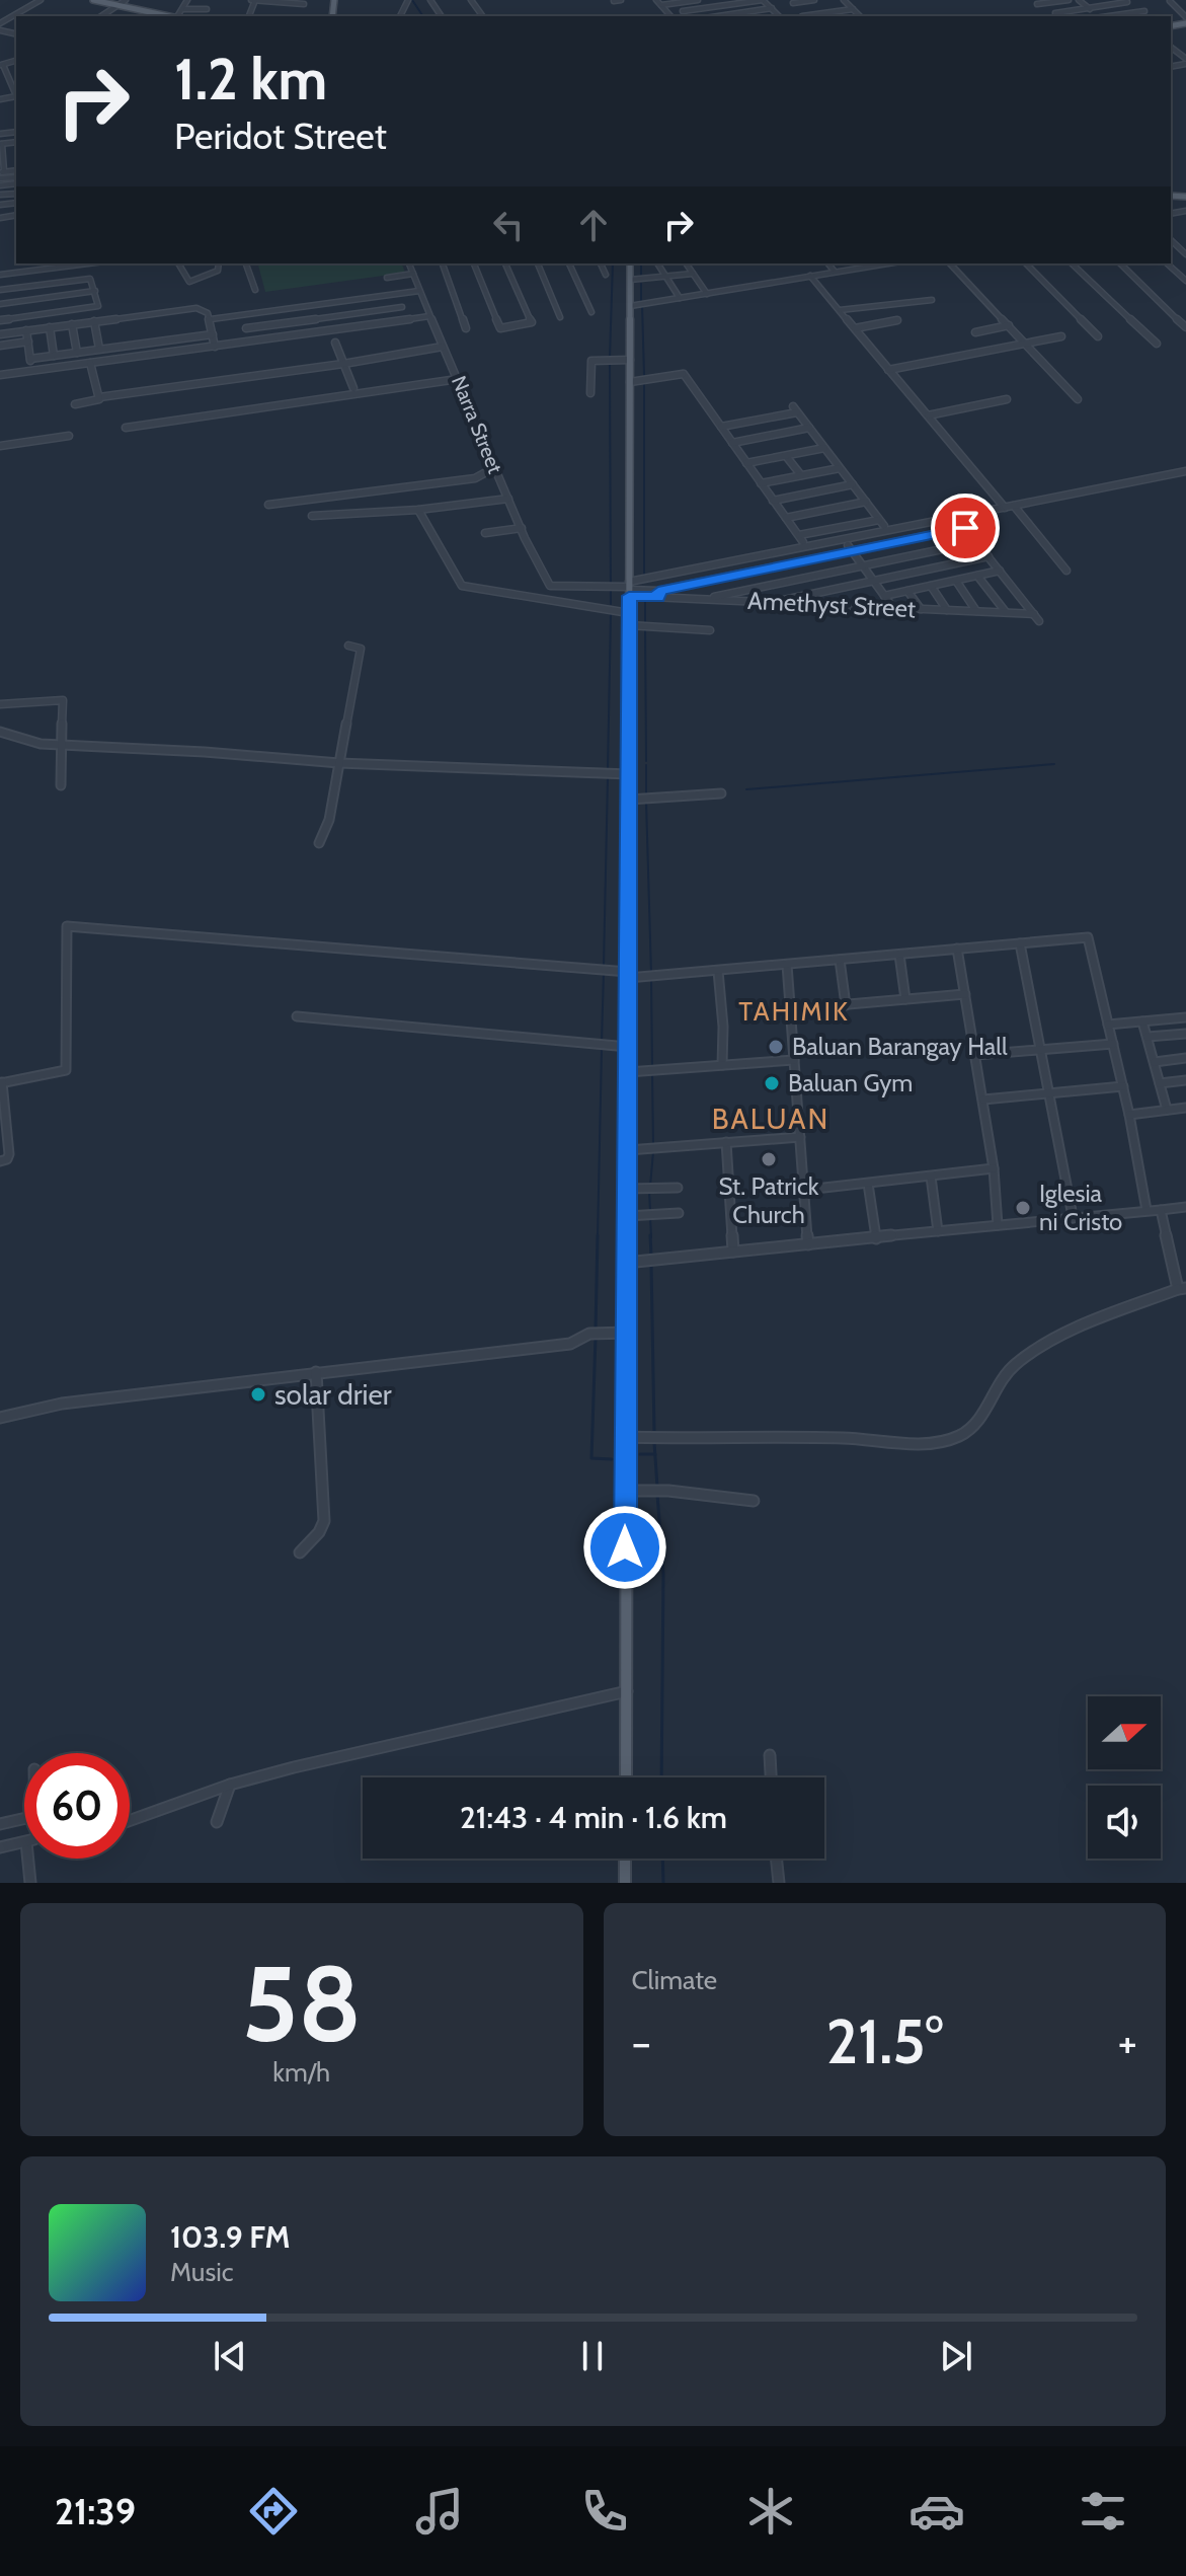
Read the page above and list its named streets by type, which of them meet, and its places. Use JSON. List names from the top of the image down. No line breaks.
{"streets":{"street":["Narra Street","Amethyst Street"]},"crossings":[["Narra Street","Amethyst Street"]],"districts":["TAHIMIK","BALUAN"],"places":["Baluan Barangay Hall","Baluan Gym","St. Patrick Church","Iglesia ni Cristo","solar drier"],"north":"right","page":{"turn":["1.2 km","Peridot Street"],"limit":"60","trip":"21:43 · 4 min · 1.6 km","tile":[["58","km/h"],"Climate"],"heat":["−","21.5°","+"],"song":["103.9 FM","Music"],"tabs":"21:39"}}
